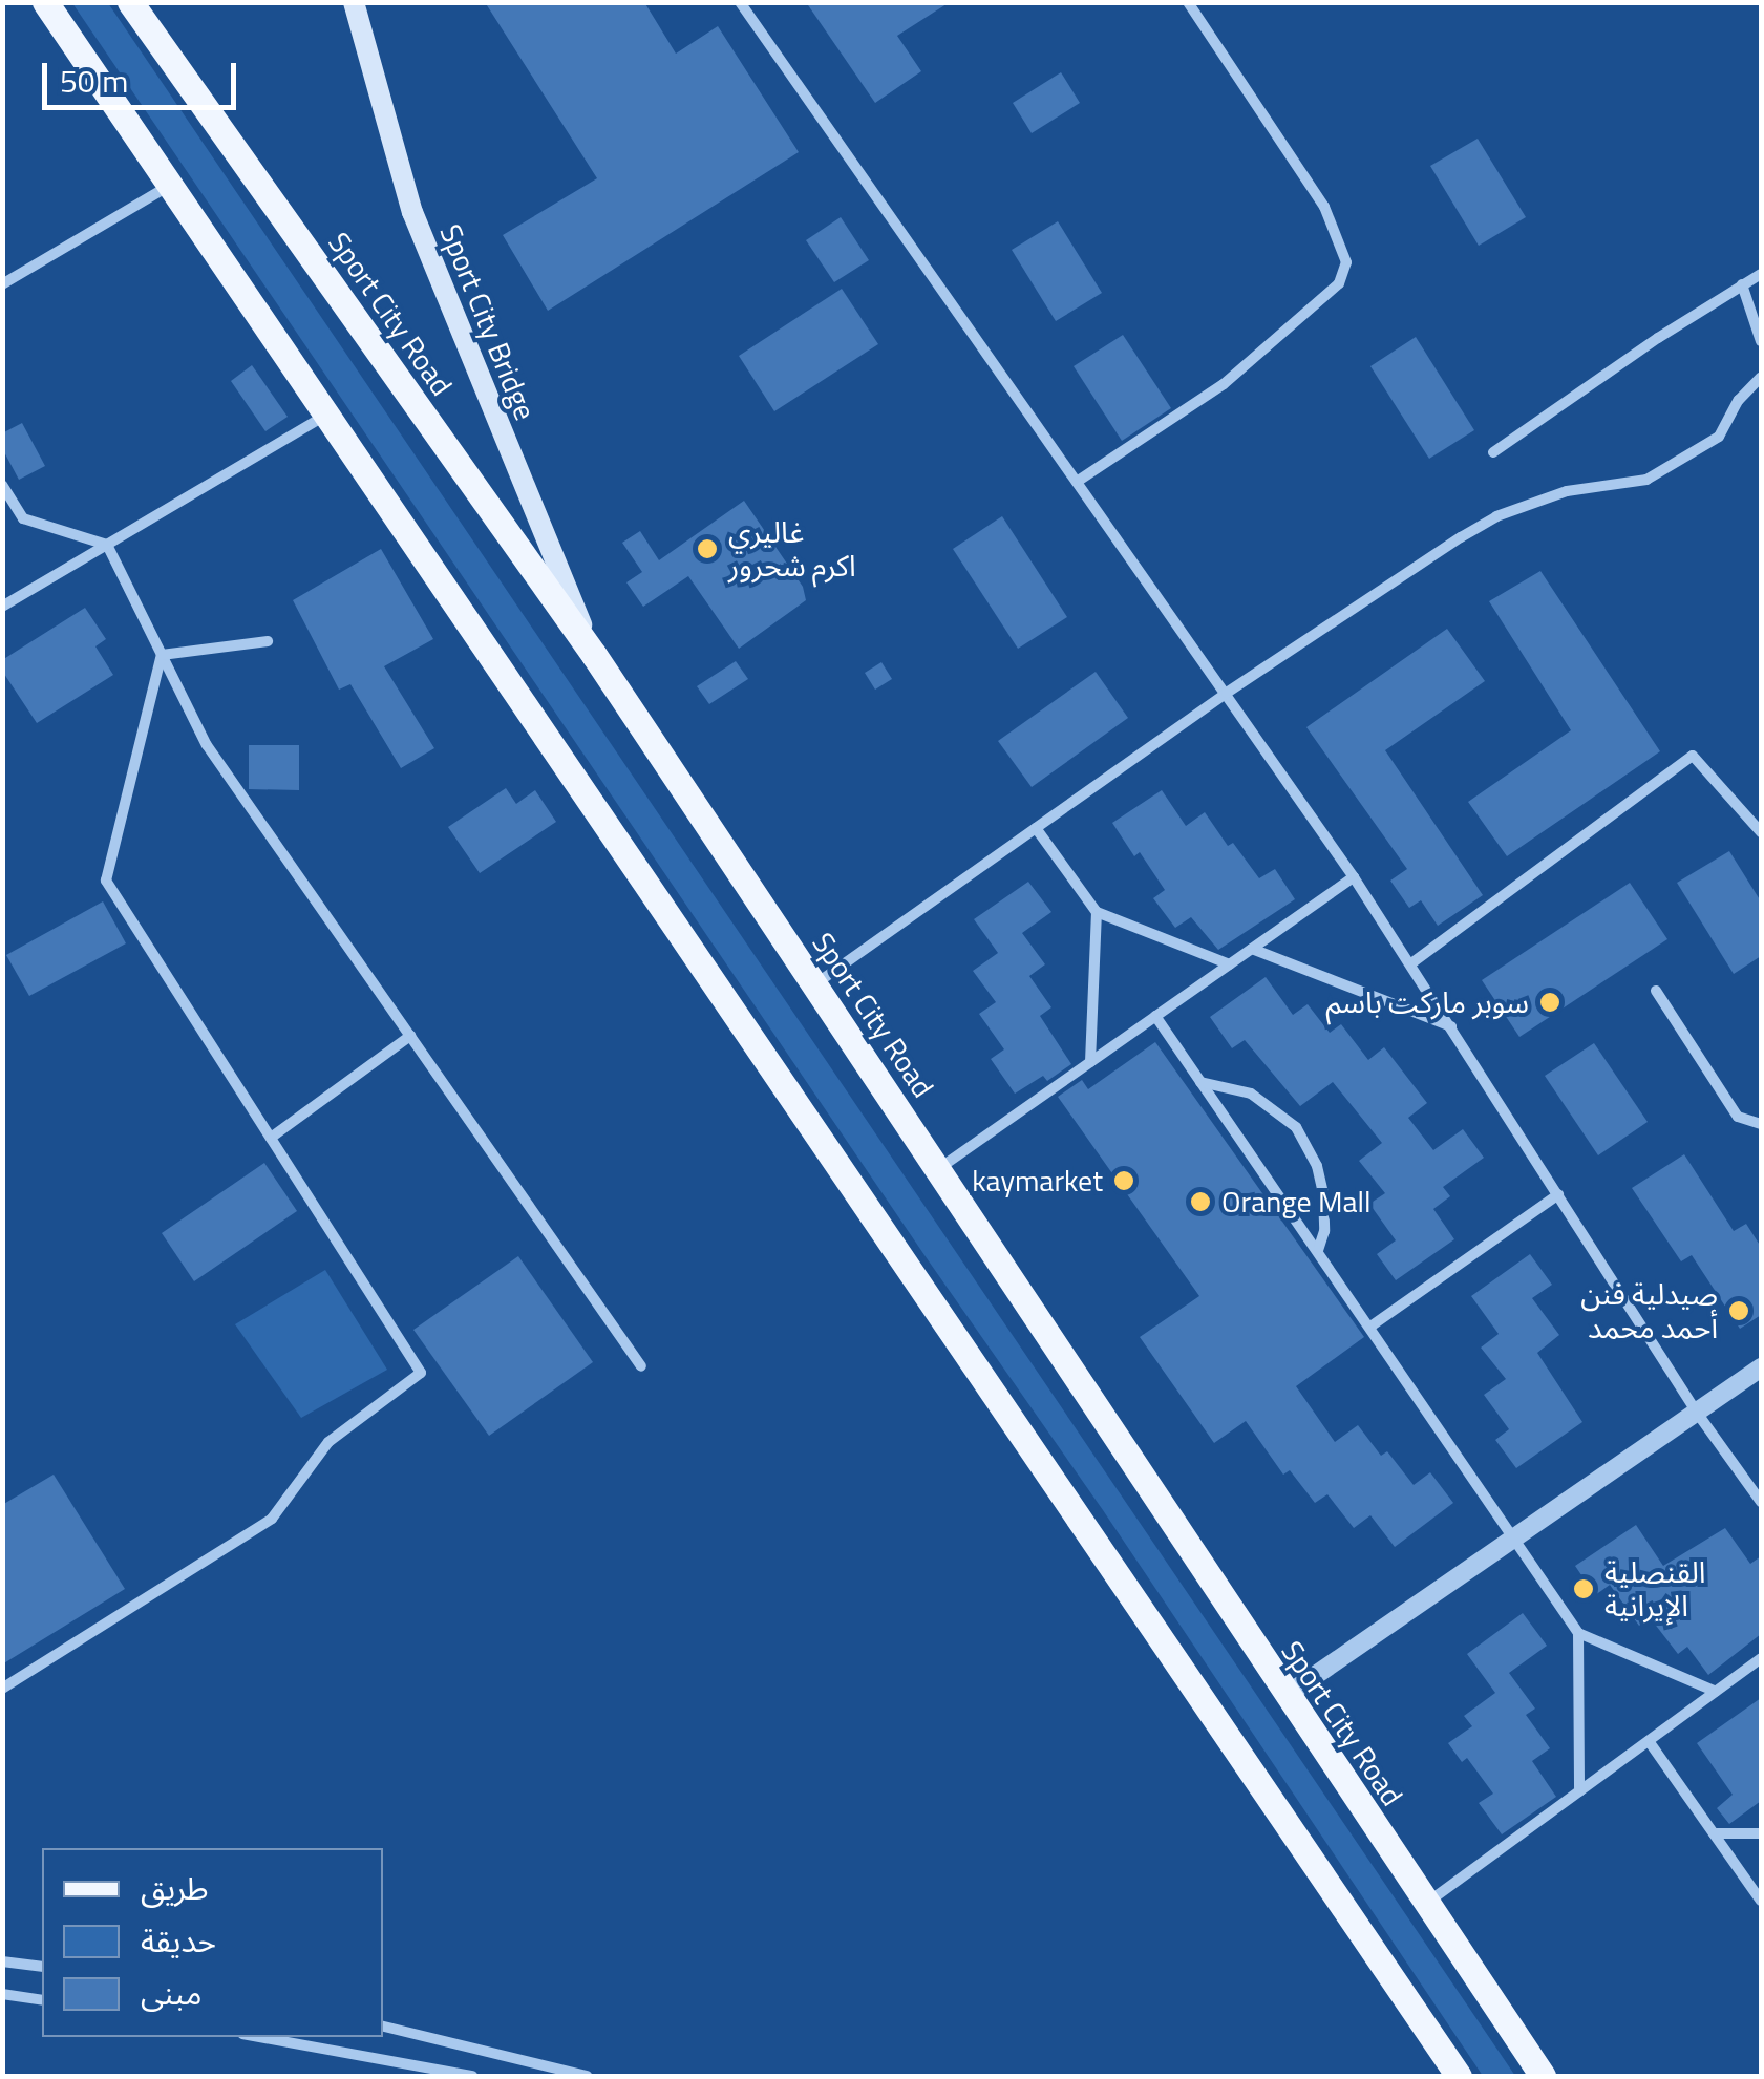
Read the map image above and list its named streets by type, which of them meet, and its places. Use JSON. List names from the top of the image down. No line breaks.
{"streets":{"main road":["Sport City Road","Sport City Bridge"]},"crossings":[["Sport City Road","Sport City Bridge"]],"places":["غاليري اكرم شحرور","سوبر ماركت باسم","kaymarket","Orange Mall","صيدلية فنن أحمد محمد","القنصلية الإيرانية"],"legend":["طريق","حديقة","مبنى"],"scale_bar":"50 m"}
